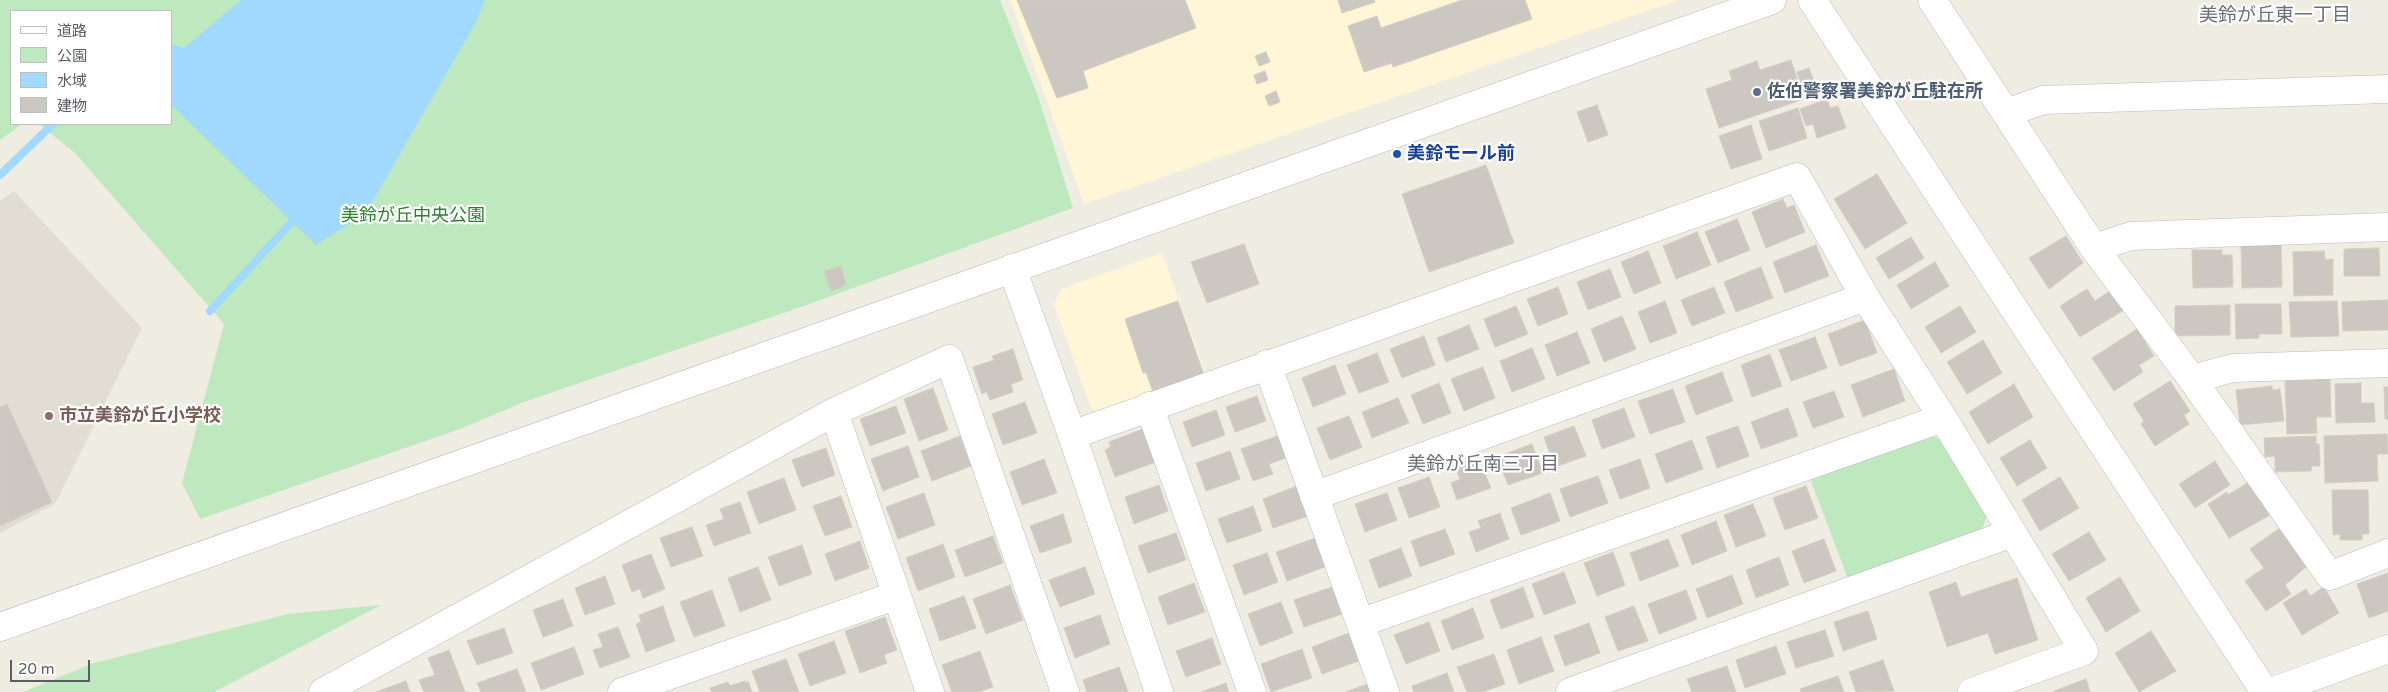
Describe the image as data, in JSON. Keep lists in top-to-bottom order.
{
  "districts": ["美鈴が丘東一丁目", "美鈴が丘南三丁目"],
  "parks": ["美鈴が丘中央公園"],
  "places": ["佐伯警察署美鈴が丘駐在所", "美鈴モール前", "市立美鈴が丘小学校"],
  "legend": [
    "道路",
    "公園",
    "水域",
    "建物"
  ],
  "scale_bar": "20 m"
}
